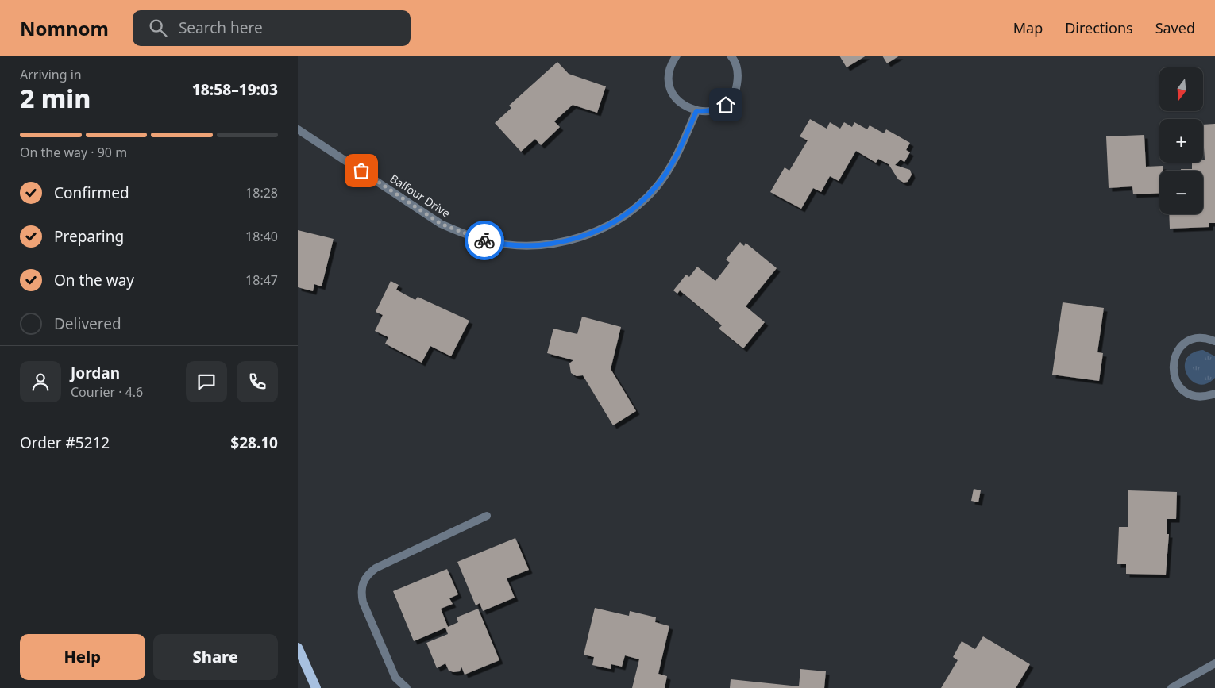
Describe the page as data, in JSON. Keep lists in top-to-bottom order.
{
  "streets": {
    "street": ["Balfour Drive"]
  },
  "north": "bottom",
  "page": {
    "header": "Nomnom",
    "search": "Search here",
    "nav": ["Map", "Directions", "Saved"],
    "heading": ["2 min", "Arriving in", "18:58–19:03"],
    "panel": [
      "Jordan",
      "Courier · 4.6",
      "Order #5212",
      "$28.10"
    ],
    "map_buttons": ["+", "−"],
    "bar": "On the way · 90 m",
    "list": [
      ["Confirmed", "18:28"],
      ["Preparing", "18:40"],
      ["On the way", "18:47"],
      "Delivered"
    ],
    "buttons": ["Help", "Share"]
  }
}
